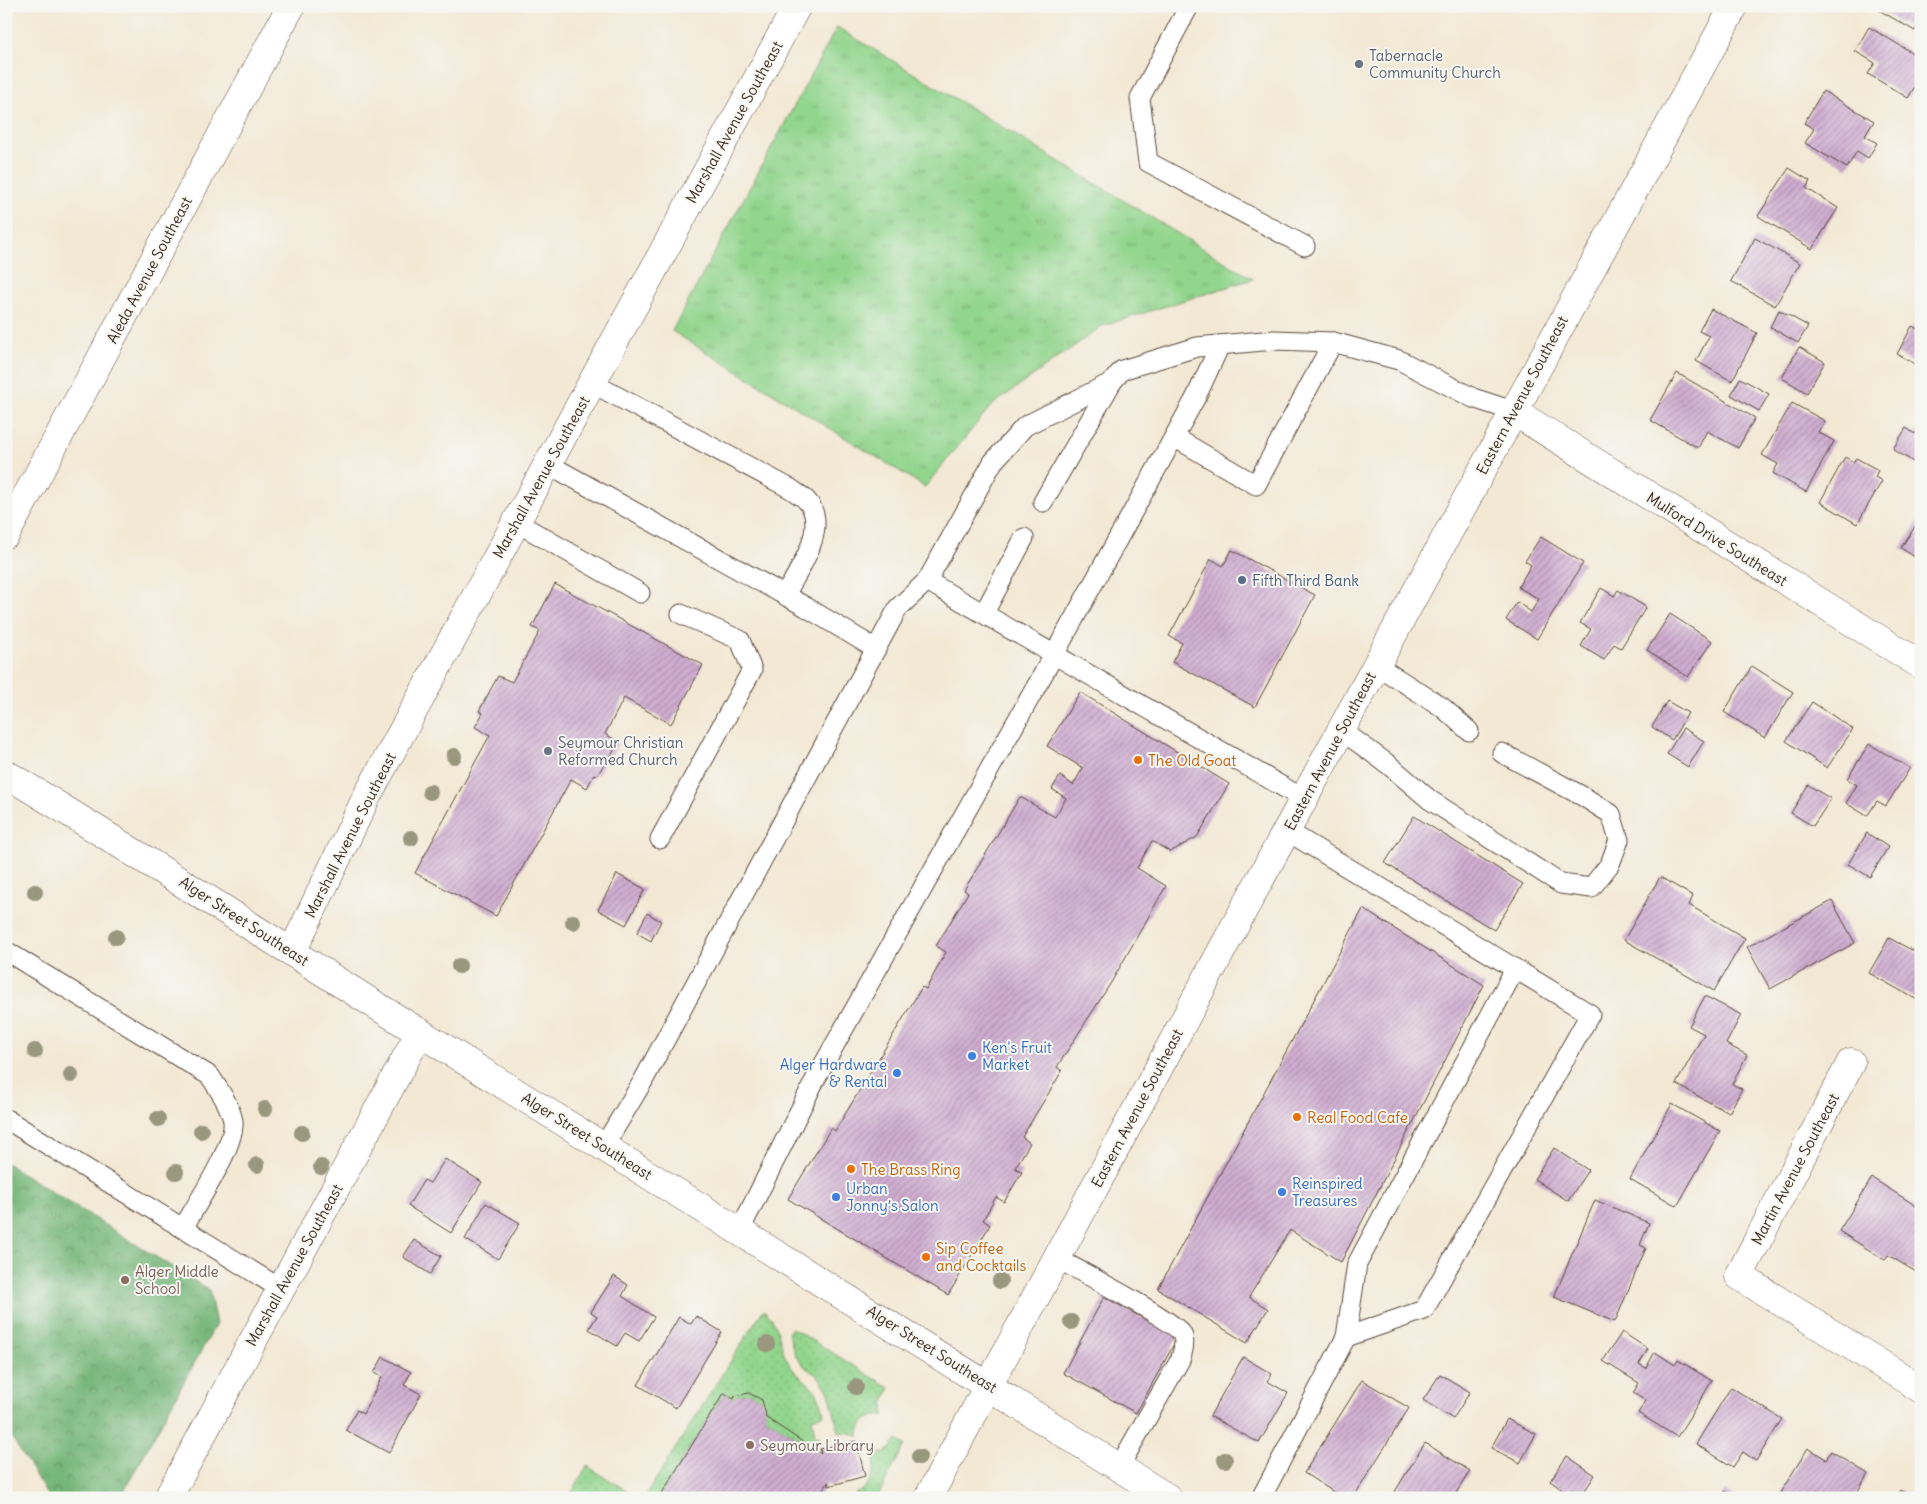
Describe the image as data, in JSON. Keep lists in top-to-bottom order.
{
  "streets": {
    "street": [
      "Marshall Avenue Southeast",
      "Aleda Avenue Southeast",
      "Eastern Avenue Southeast",
      "Mulford Drive Southeast",
      "Alger Street Southeast",
      "Martin Avenue Southeast"
    ]
  },
  "crossings": [
    ["Marshall Avenue Southeast", "Alger Street Southeast"],
    ["Eastern Avenue Southeast", "Mulford Drive Southeast"],
    ["Eastern Avenue Southeast", "Alger Street Southeast"]
  ],
  "places": [
    "Tabernacle Community Church",
    "Fifth Third Bank",
    "Seymour Christian Reformed Church",
    "The Old Goat",
    "Ken's Fruit Market",
    "Alger Hardware & Rental",
    "Real Food Cafe",
    "The Brass Ring",
    "Reinspired Treasures",
    "Urban Jonny’s Salon",
    "Sip Coffee and Cocktails",
    "Alger Middle School",
    "Seymour Library"
  ]
}
